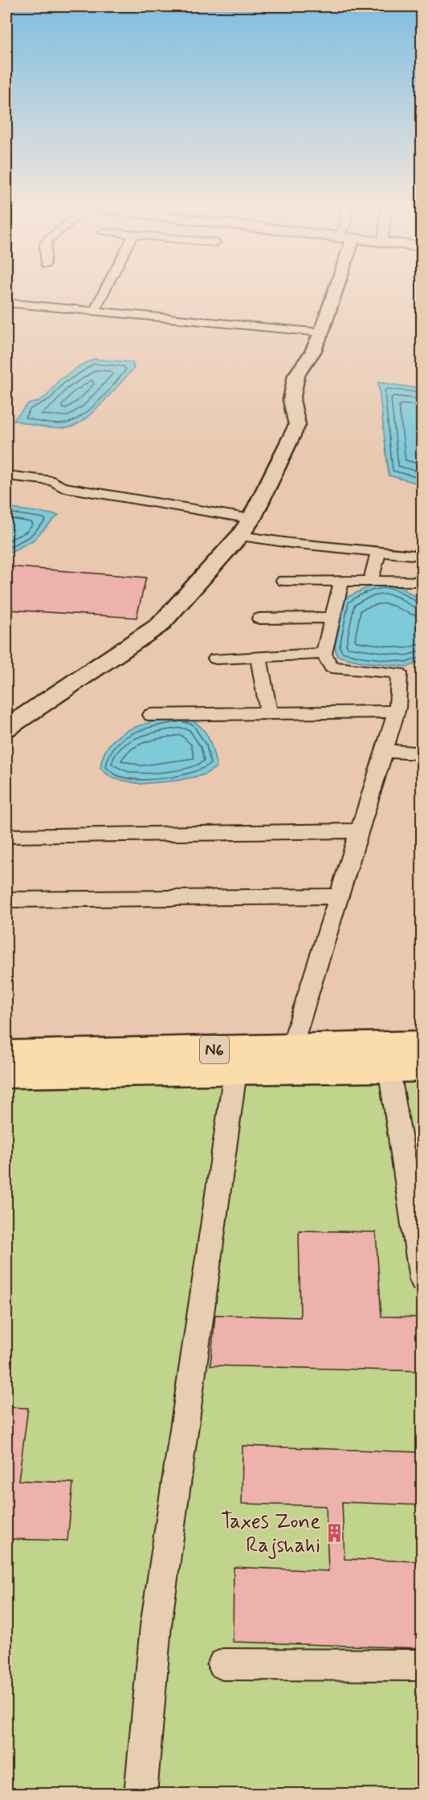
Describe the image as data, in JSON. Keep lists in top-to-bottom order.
{
  "streets": {
    "highway": ["N6"]
  },
  "places": {
    "building": ["Taxes Zone Rajshahi"]
  }
}
